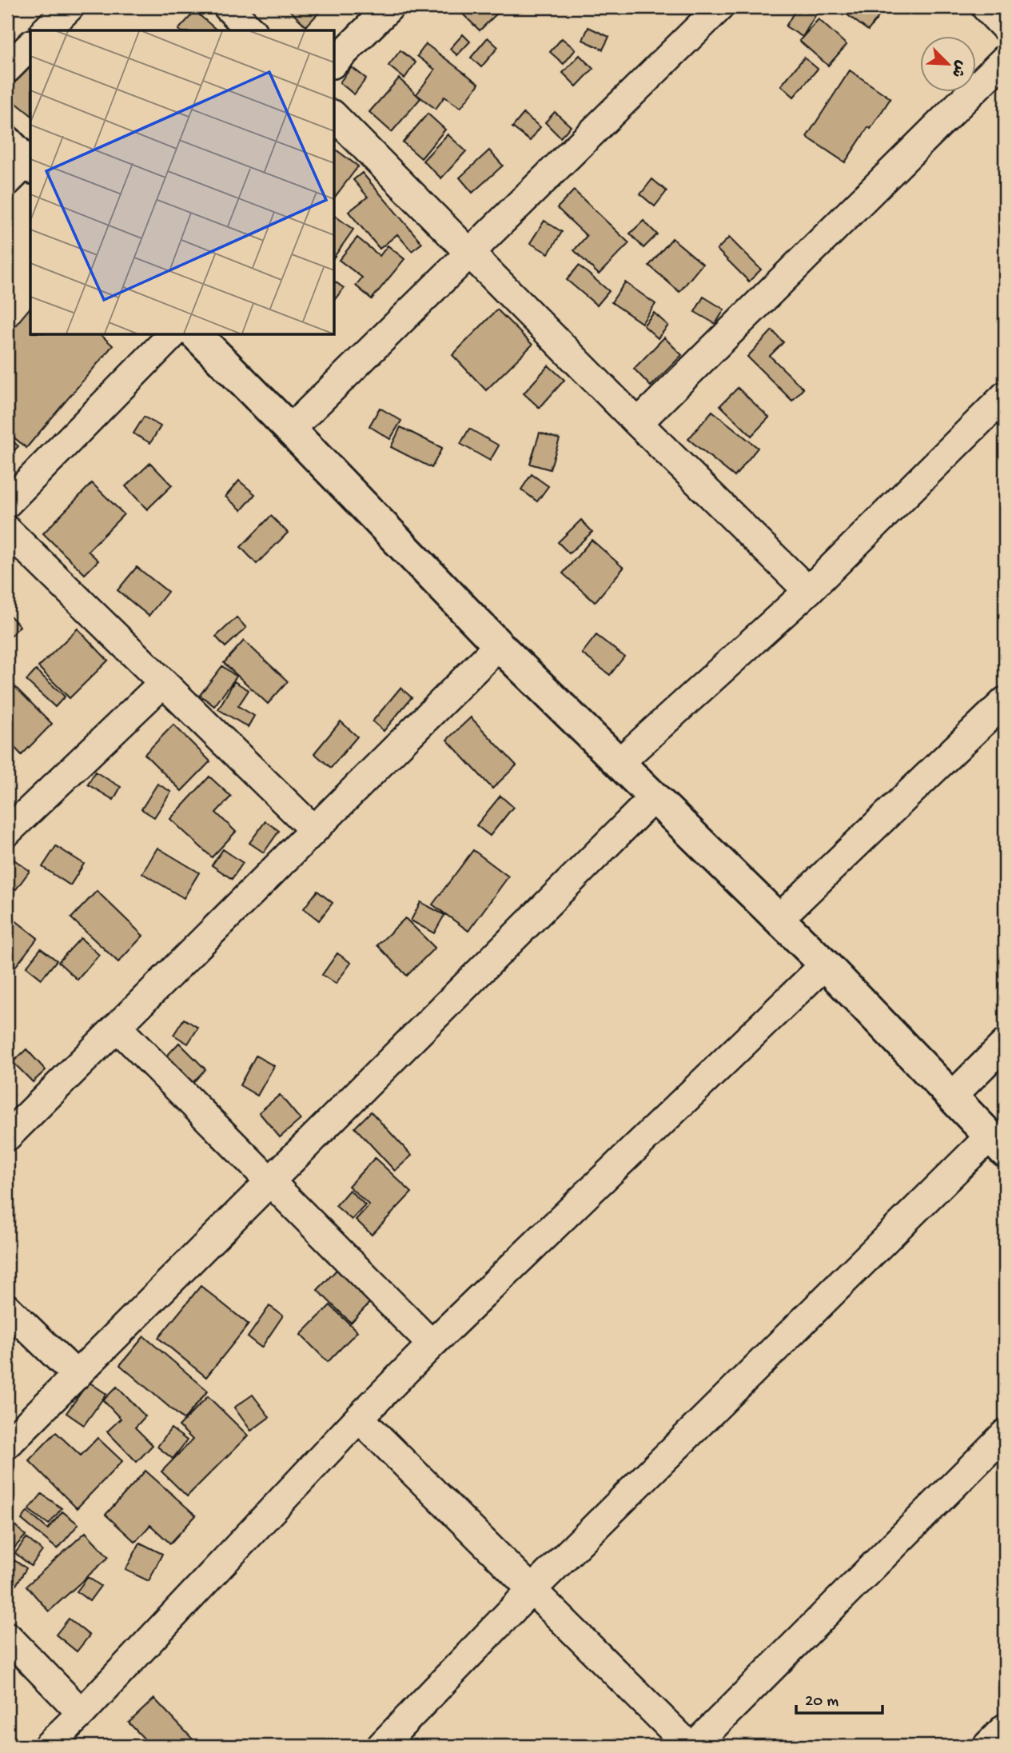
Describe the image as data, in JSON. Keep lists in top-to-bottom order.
{
  "scale_bar": "20 m",
  "north": "bottom right"
}
